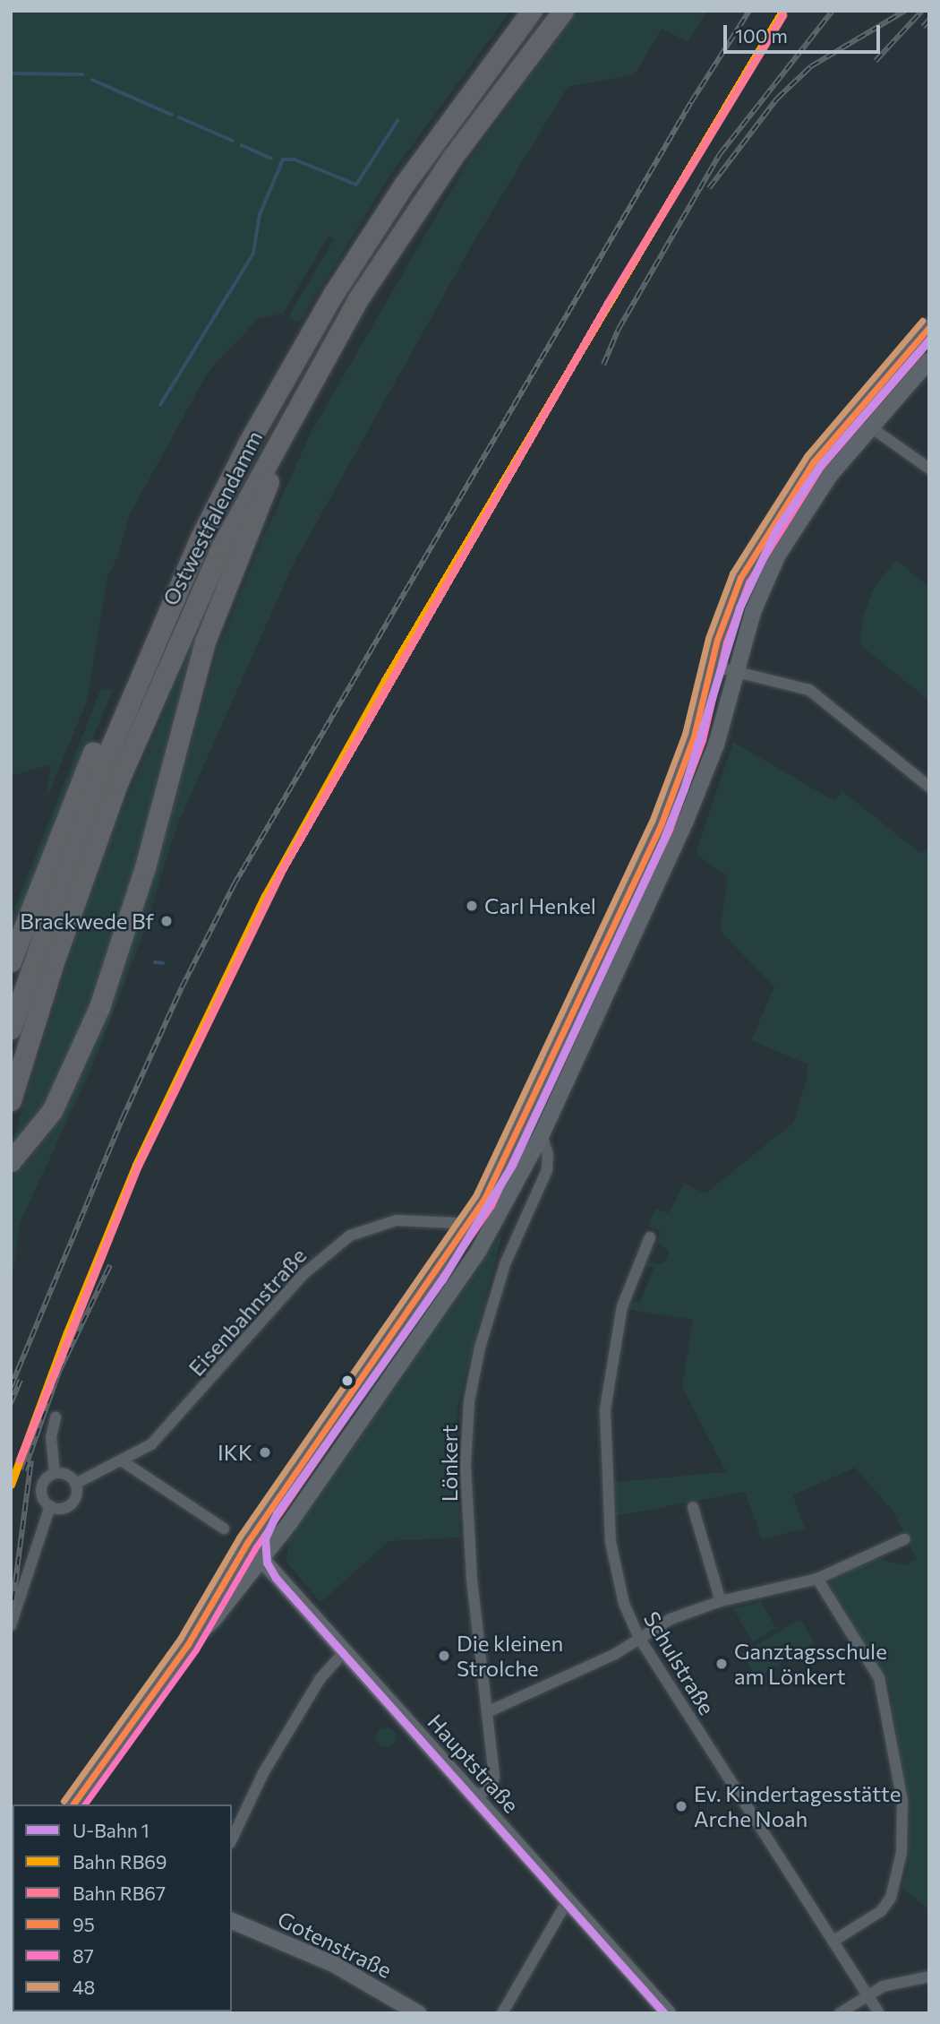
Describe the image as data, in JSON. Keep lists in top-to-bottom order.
{
  "streets": {
    "highway": ["Ostwestfalendamm"],
    "street": [
      "Eisenbahnstraße",
      "Lönkert",
      "Schulstraße",
      "Hauptstraße",
      "Gotenstraße"
    ]
  },
  "crossings": [
    ["Lönkert", "Hauptstraße"]
  ],
  "places": [
    "Carl Henkel",
    "Brackwede Bf",
    "IKK",
    "Die kleinen Strolche",
    "Ganztagsschule am Lönkert",
    "Ev. Kindertagesstätte Arche Noah"
  ],
  "lines": [
    "rail line RB69",
    "rail line RB67",
    "transit line 48",
    "transit line 95",
    "metro line 1",
    "transit line 87"
  ],
  "legend": [
    "U-Bahn 1",
    "Bahn RB69",
    "Bahn RB67",
    "95",
    "87",
    "48"
  ],
  "scale_bar": "100 m"
}
